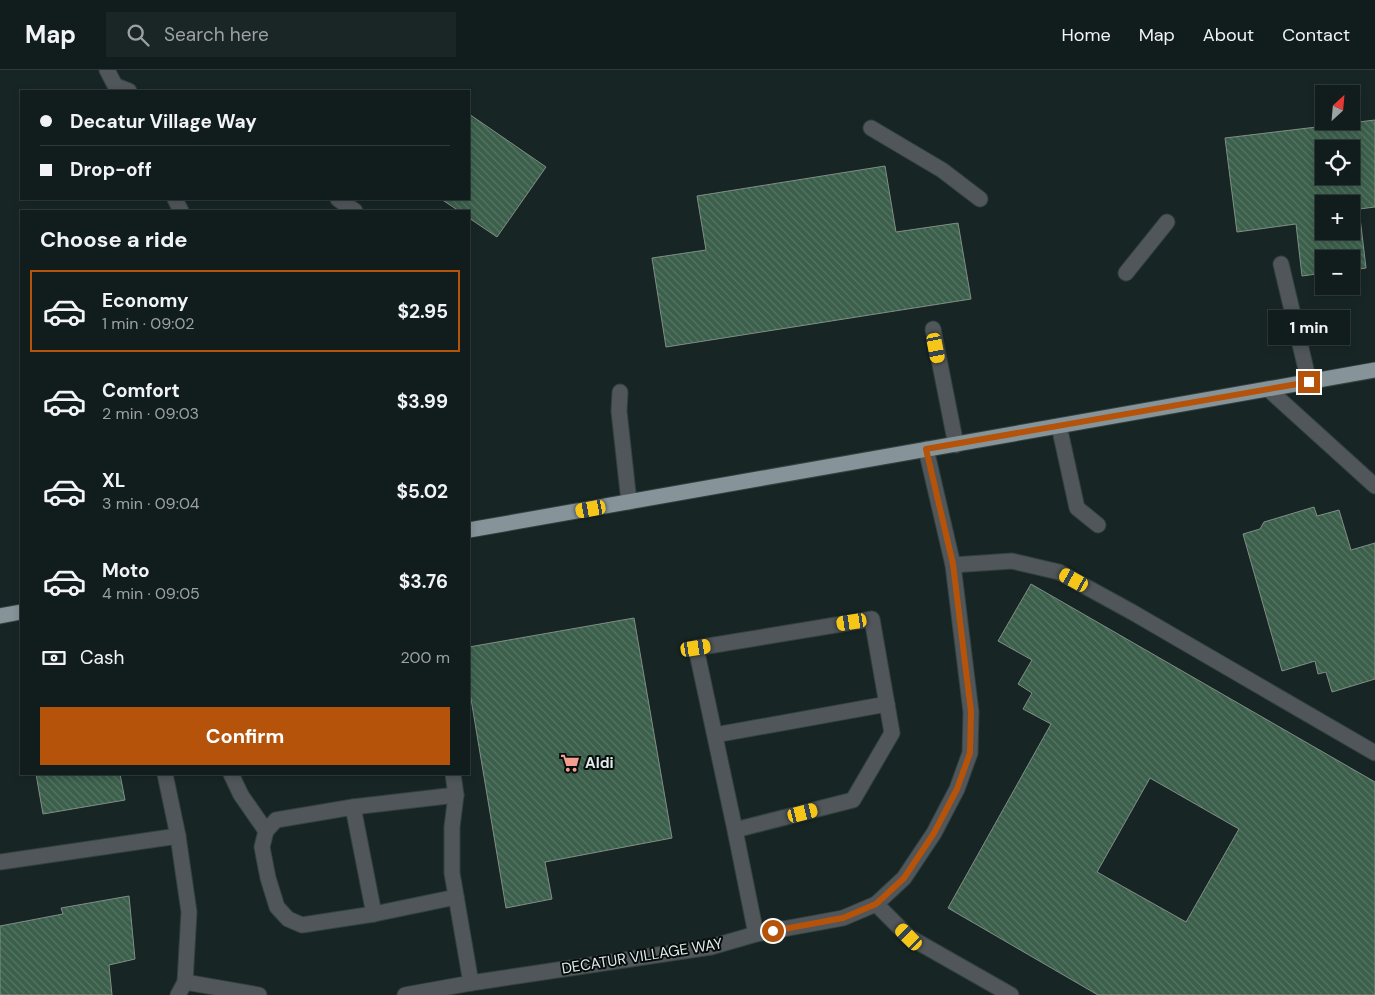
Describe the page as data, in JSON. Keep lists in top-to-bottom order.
{
  "streets": {
    "street": ["DECATUR VILLAGE WAY"]
  },
  "places": {
    "supermarket": ["Aldi"]
  },
  "north": "top right",
  "page": {
    "header": "Map",
    "search": "Search here",
    "nav": [
      "Home",
      "Map",
      "About",
      "Contact"
    ],
    "map_buttons": ["+", "−"],
    "banner": ["Decatur Village Way", "Drop-off"],
    "heading": "Choose a ride",
    "list": [
      {
        "name": "Economy",
        "note": "1 min · 09:02",
        "value": "$2.95"
      },
      {
        "name": "Comfort",
        "note": "2 min · 09:03",
        "value": "$3.99"
      },
      {
        "name": "XL",
        "note": "3 min · 09:04",
        "value": "$5.02"
      },
      {
        "name": "Moto",
        "note": "4 min · 09:05",
        "value": "$3.76"
      }
    ],
    "bubble": "1 min",
    "pay": ["Cash", "200 m"],
    "buttons": "Confirm"
  }
}
